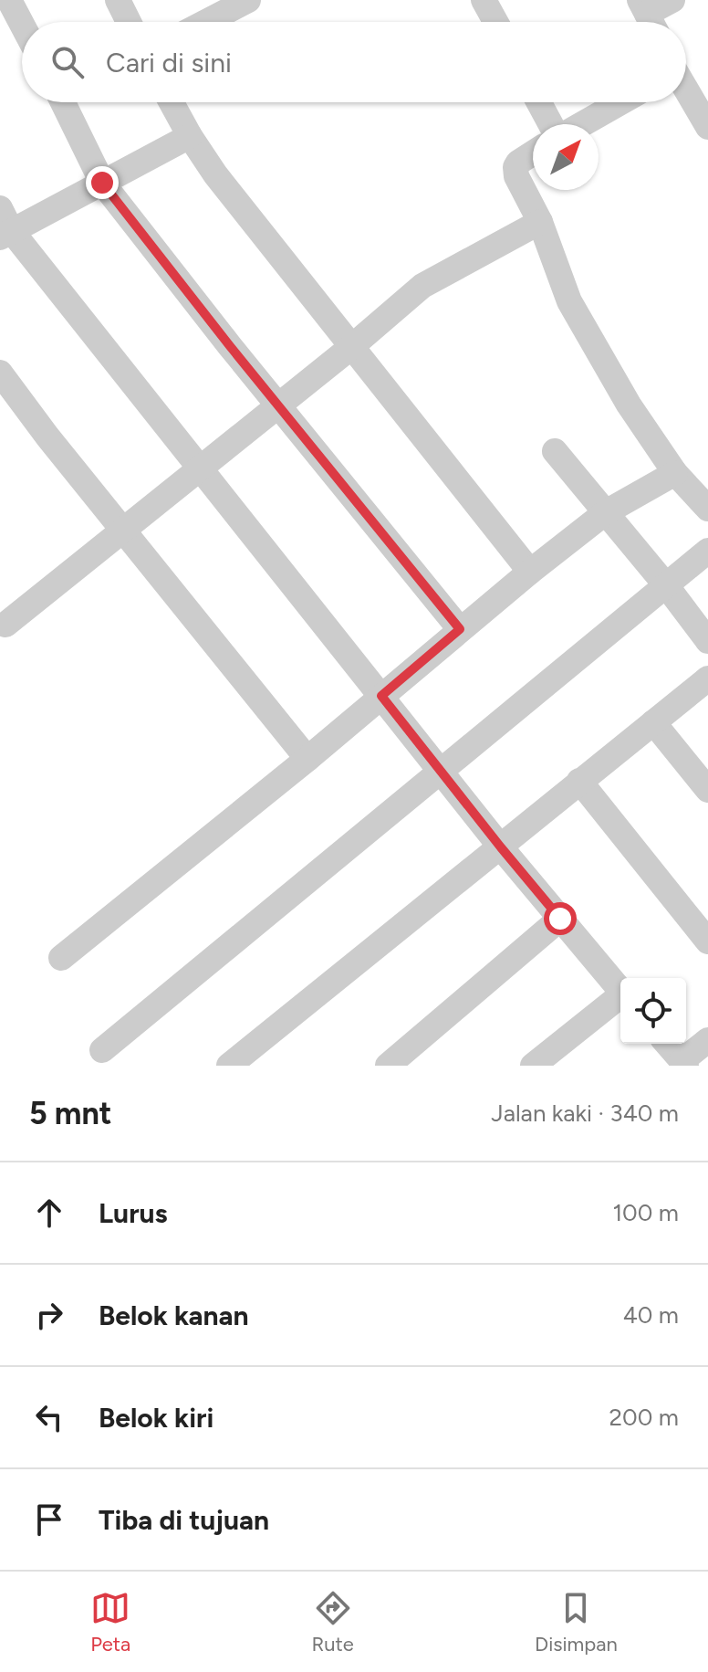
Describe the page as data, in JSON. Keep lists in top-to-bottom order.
{
  "north": "top right",
  "page": {
    "search": "Cari di sini",
    "heading": ["5 mnt", "Jalan kaki · 340 m"],
    "list": [
      ["Lurus", "100 m"],
      ["Belok kanan", "40 m"],
      ["Belok kiri", "200 m"],
      "Tiba di tujuan"
    ],
    "nav": ["Peta", "Rute", "Disimpan"]
  }
}
